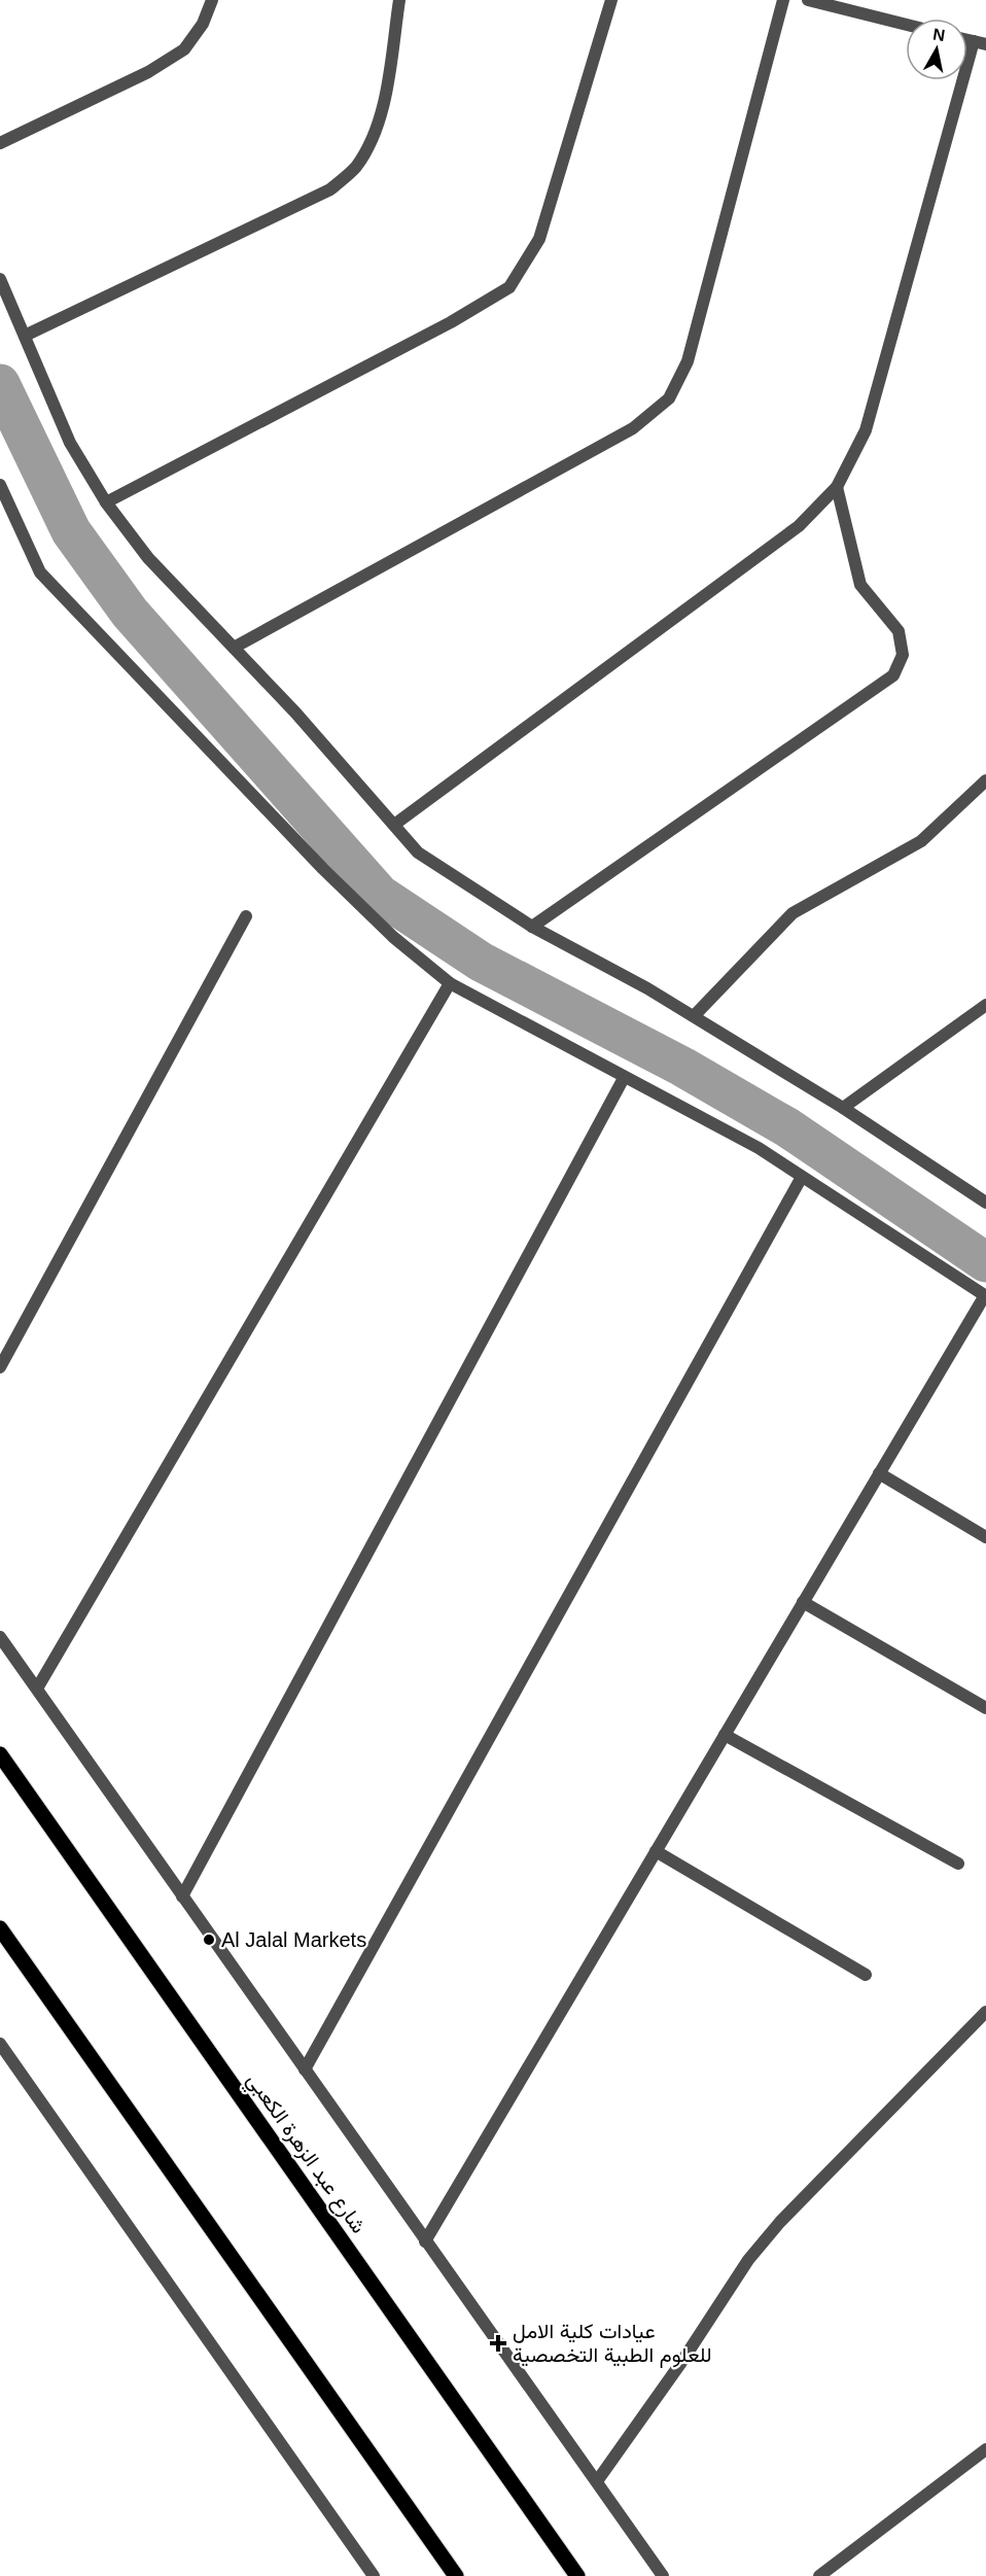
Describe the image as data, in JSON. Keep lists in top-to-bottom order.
{
  "streets": {
    "main road": ["شارع عبد الزهرة الكعبي"]
  },
  "places": {
    "other": ["Al Jalal Markets"],
    "health": ["عيادات كلية الامل للعلوم الطبية التخصصية"]
  },
  "north": "top"
}
